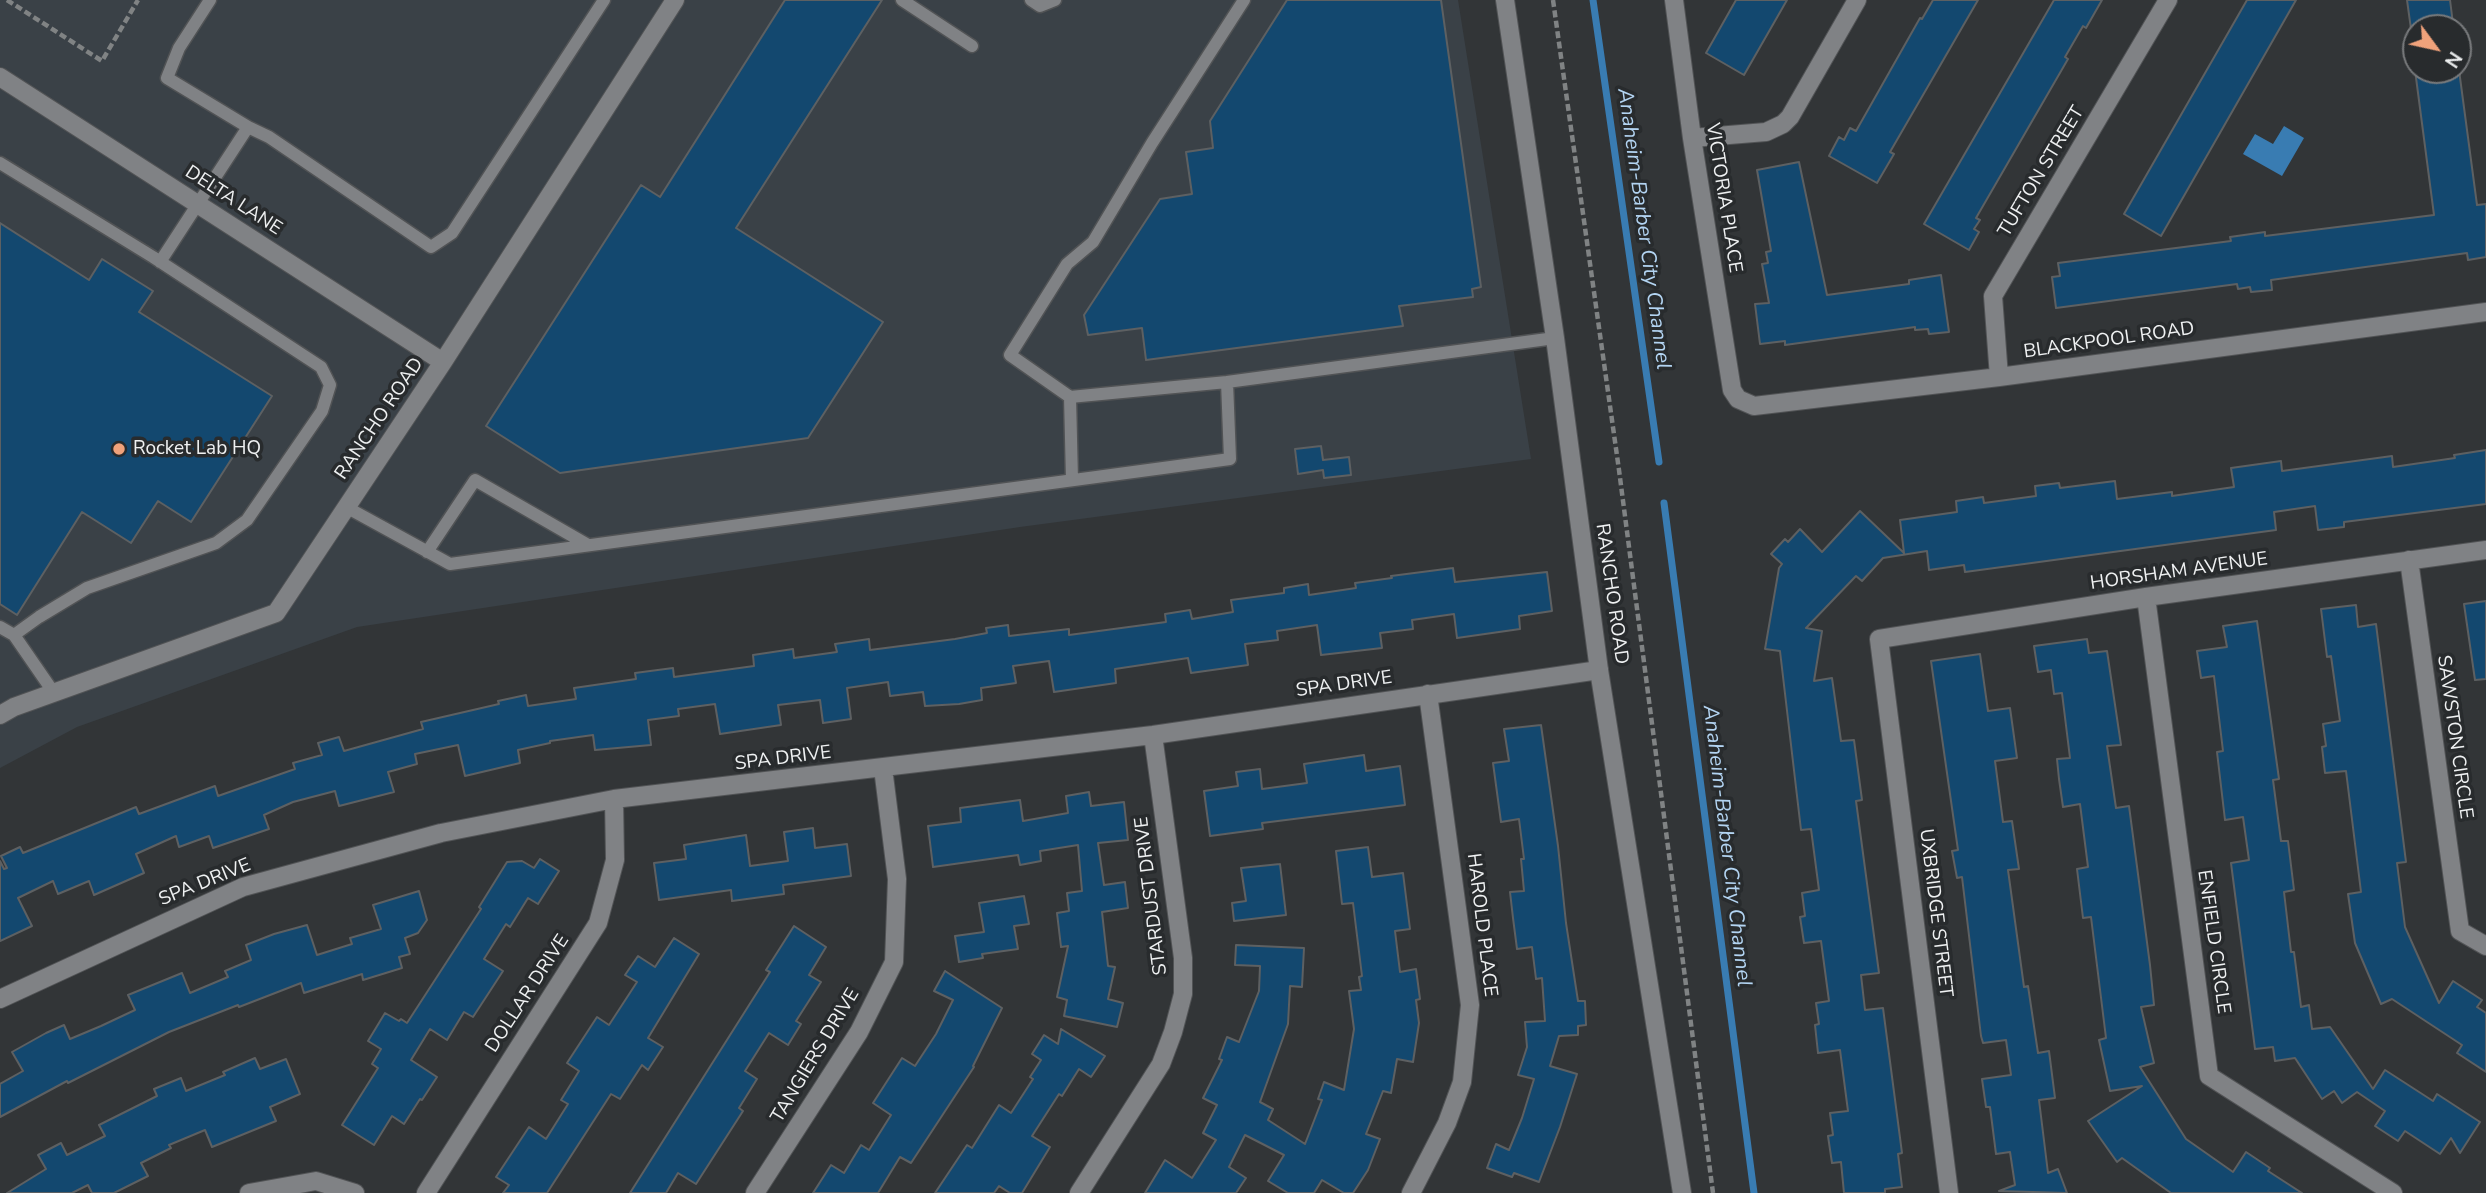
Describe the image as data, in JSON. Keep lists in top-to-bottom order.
{
  "streets": {
    "street": [
      "TUFTON STREET",
      "VICTORIA PLACE",
      "DELTA LANE",
      "BLACKPOOL ROAD",
      "RANCHO ROAD",
      "HORSHAM AVENUE",
      "SPA DRIVE",
      "SAWSTON CIRCLE",
      "STARDUST DRIVE",
      "UXBRIDGE STREET",
      "HAROLD PLACE",
      "ENFIELD CIRCLE",
      "DOLLAR DRIVE",
      "TANGIERS DRIVE"
    ]
  },
  "crossings": [
    ["TUFTON STREET", "BLACKPOOL ROAD"],
    ["VICTORIA PLACE", "BLACKPOOL ROAD"],
    ["DELTA LANE", "RANCHO ROAD"],
    ["RANCHO ROAD", "SPA DRIVE"],
    ["HORSHAM AVENUE", "SAWSTON CIRCLE"],
    ["HORSHAM AVENUE", "UXBRIDGE STREET"],
    ["HORSHAM AVENUE", "ENFIELD CIRCLE"],
    ["SPA DRIVE", "STARDUST DRIVE"],
    ["SPA DRIVE", "HAROLD PLACE"],
    ["SPA DRIVE", "DOLLAR DRIVE"],
    ["SPA DRIVE", "TANGIERS DRIVE"]
  ],
  "water": ["Anaheim-Barber City Channel"],
  "places": ["Rocket Lab HQ"],
  "north": "bottom right"
}
